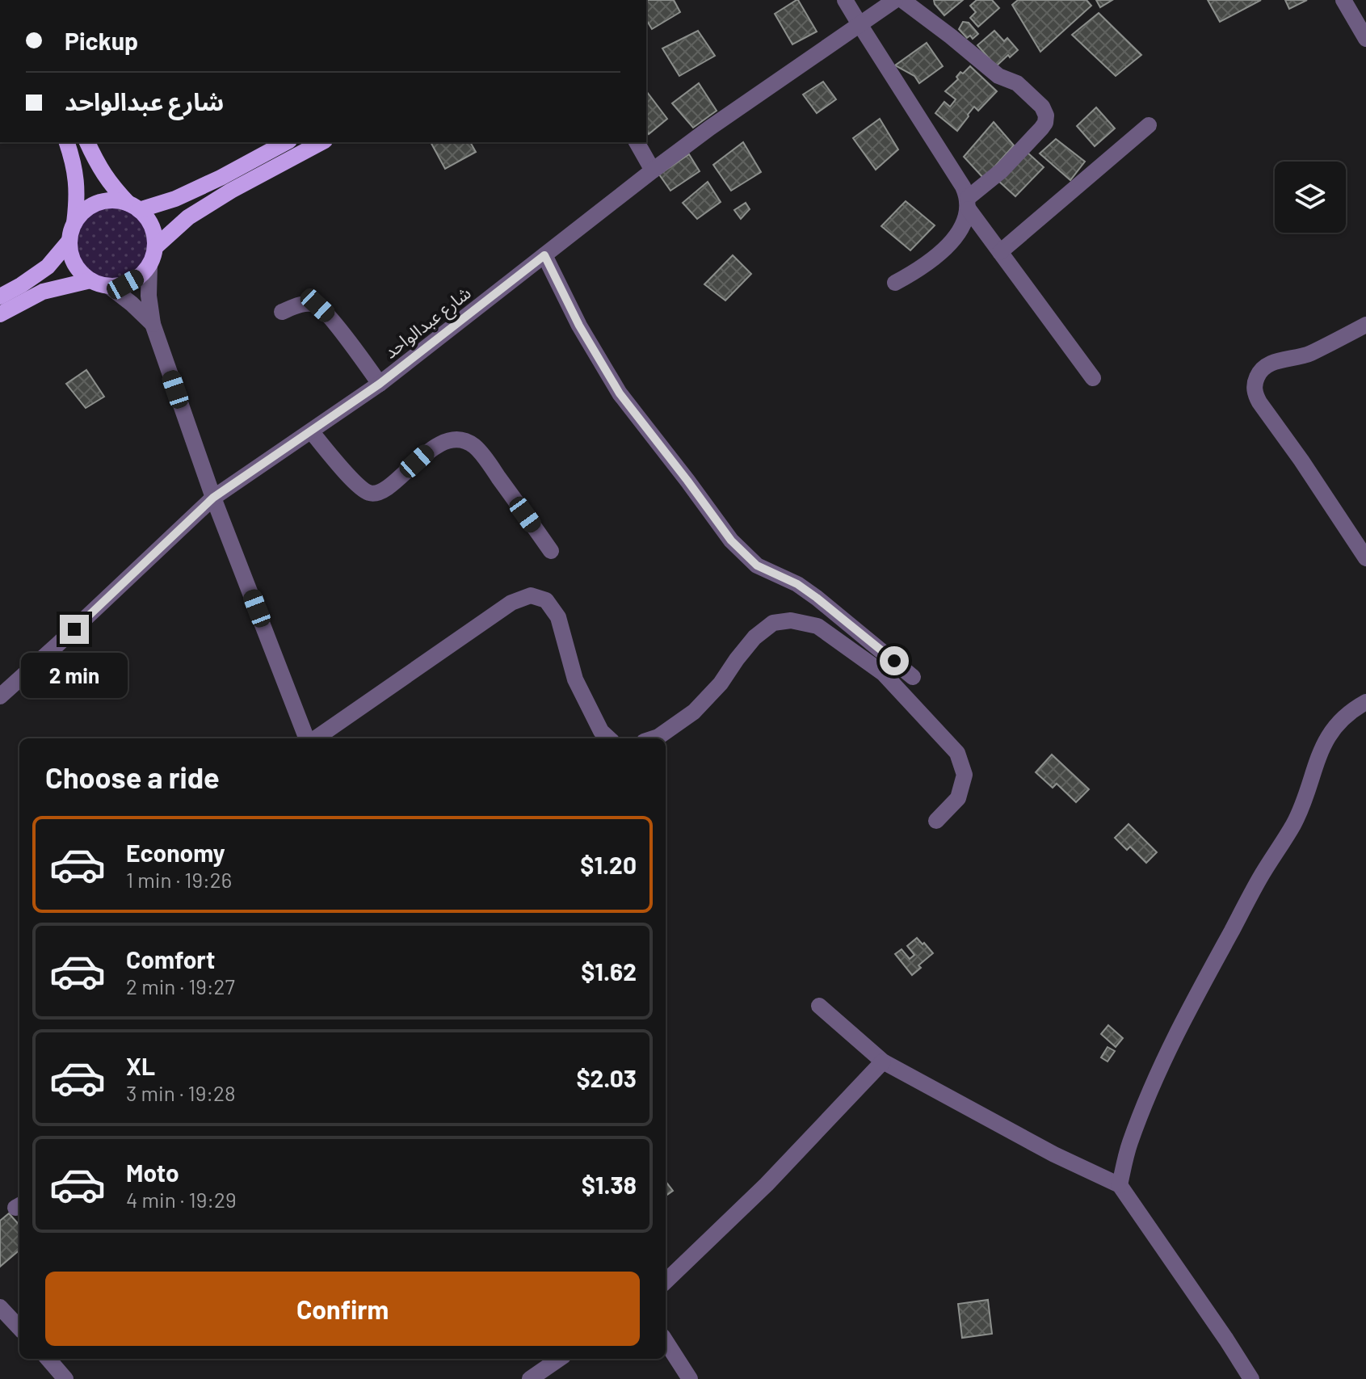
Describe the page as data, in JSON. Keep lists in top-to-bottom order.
{
  "streets": {
    "street": ["شارع عبدالواحد"]
  },
  "page": {
    "banner": ["Pickup", "شارع عبدالواحد"],
    "bubble": "2 min",
    "heading": "Choose a ride",
    "list": [
      {
        "name": "Economy",
        "note": "1 min · 19:26",
        "value": "$1.20"
      },
      {
        "name": "Comfort",
        "note": "2 min · 19:27",
        "value": "$1.62"
      },
      {
        "name": "XL",
        "note": "3 min · 19:28",
        "value": "$2.03"
      },
      {
        "name": "Moto",
        "note": "4 min · 19:29",
        "value": "$1.38"
      }
    ],
    "buttons": "Confirm"
  }
}
